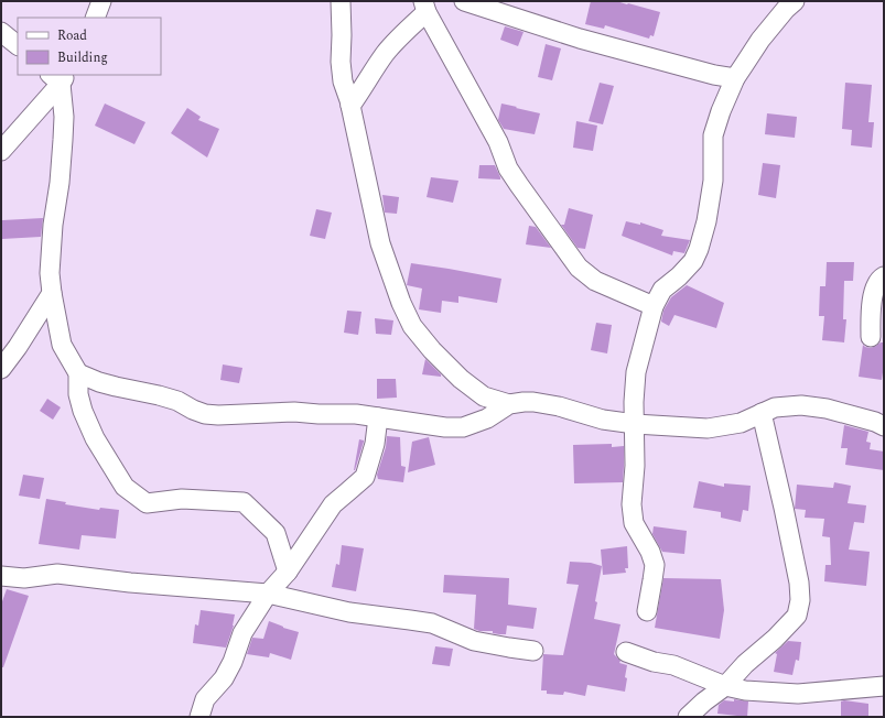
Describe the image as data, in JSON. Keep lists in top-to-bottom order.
{
  "legend": ["Road", "Building"]
}
